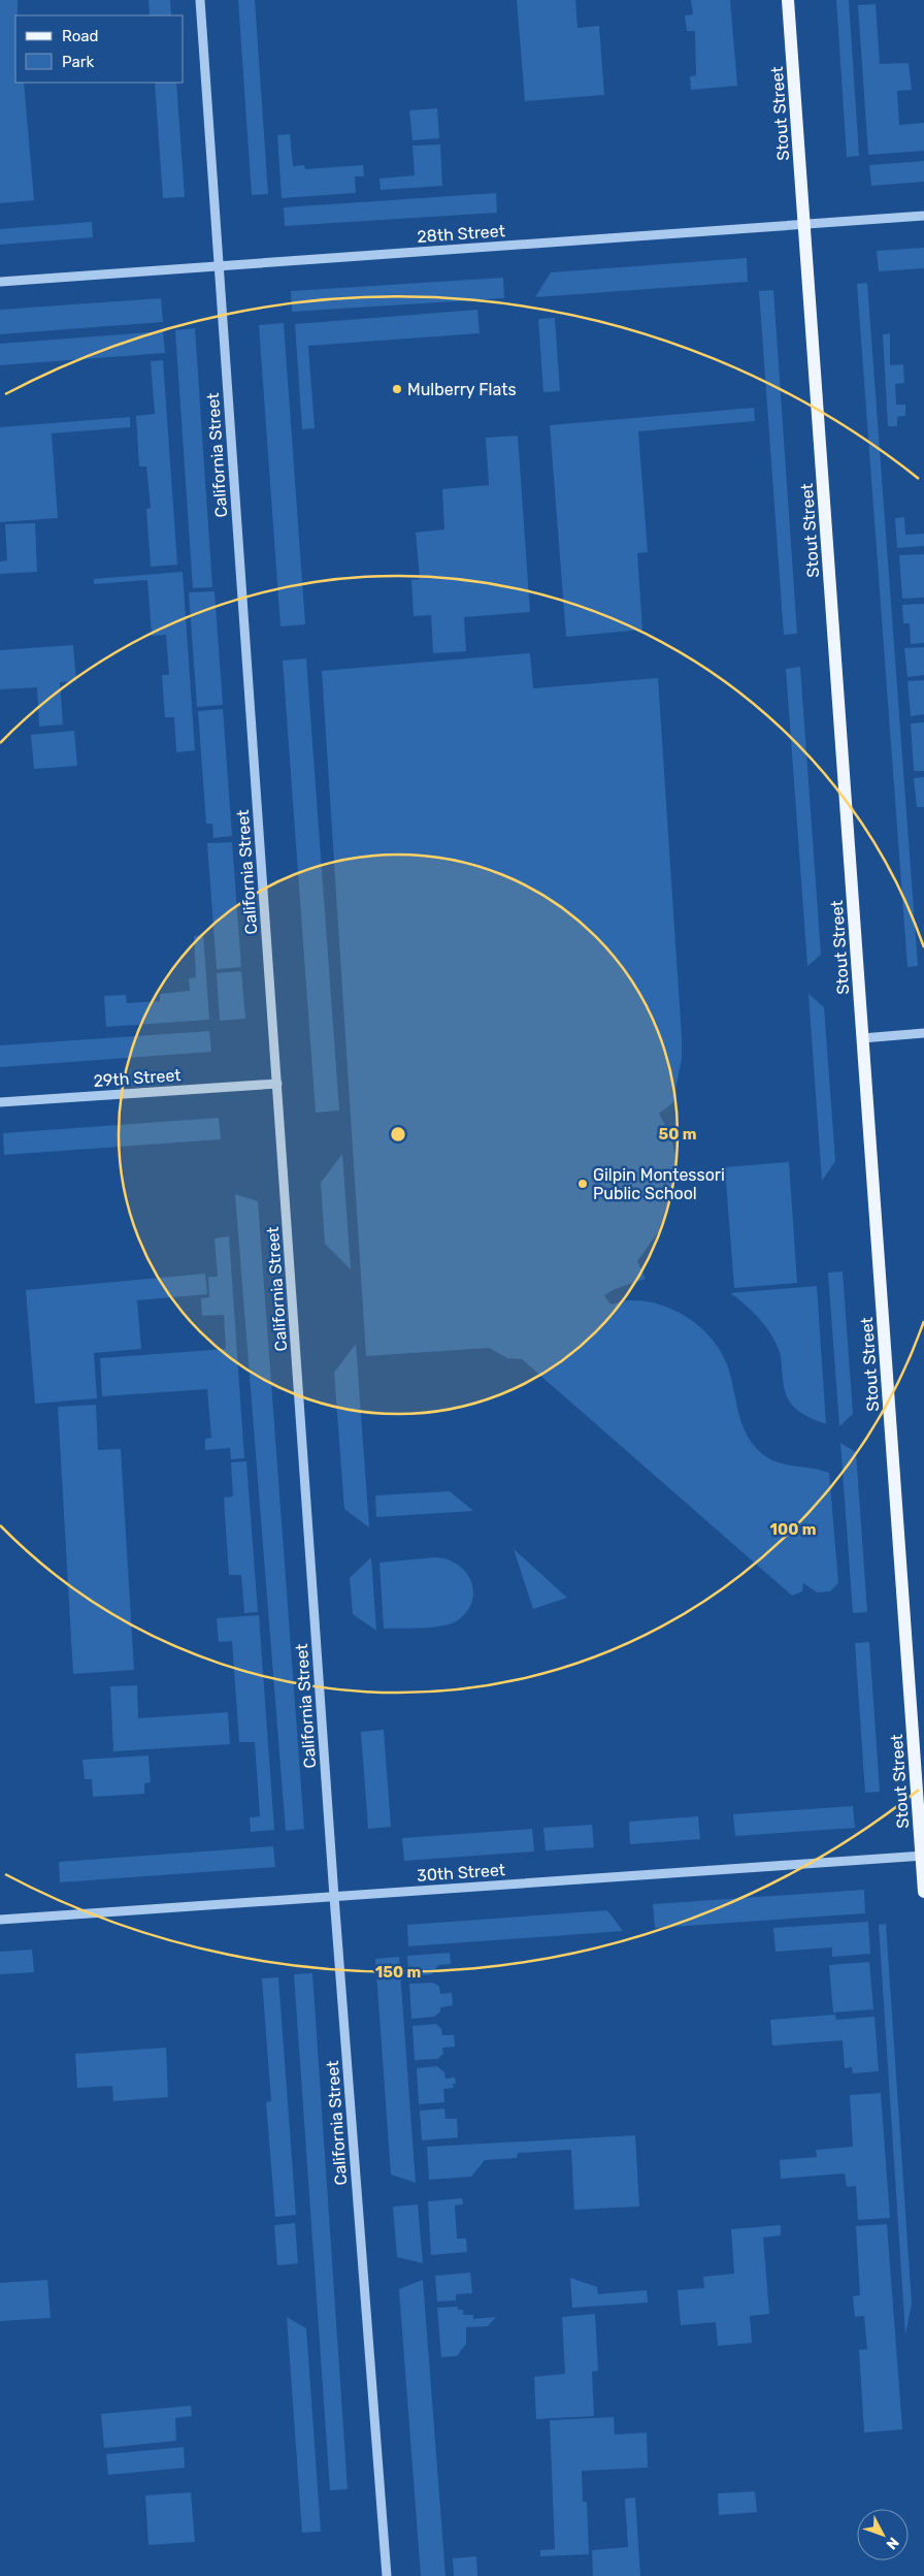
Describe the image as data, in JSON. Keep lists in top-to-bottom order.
{
  "streets": {
    "main road": ["Stout Street"],
    "street": [
      "28th Street",
      "California Street",
      "29th Street",
      "30th Street"
    ]
  },
  "crossings": [
    ["Stout Street", "28th Street"],
    ["Stout Street", "30th Street"],
    ["28th Street", "California Street"],
    ["California Street", "29th Street"],
    ["California Street", "30th Street"]
  ],
  "places": ["Mulberry Flats", "Gilpin Montessori Public School"],
  "legend": ["Road", "Park"],
  "north": "bottom right",
  "rings": ["50 m", "100 m", "150 m"]
}
